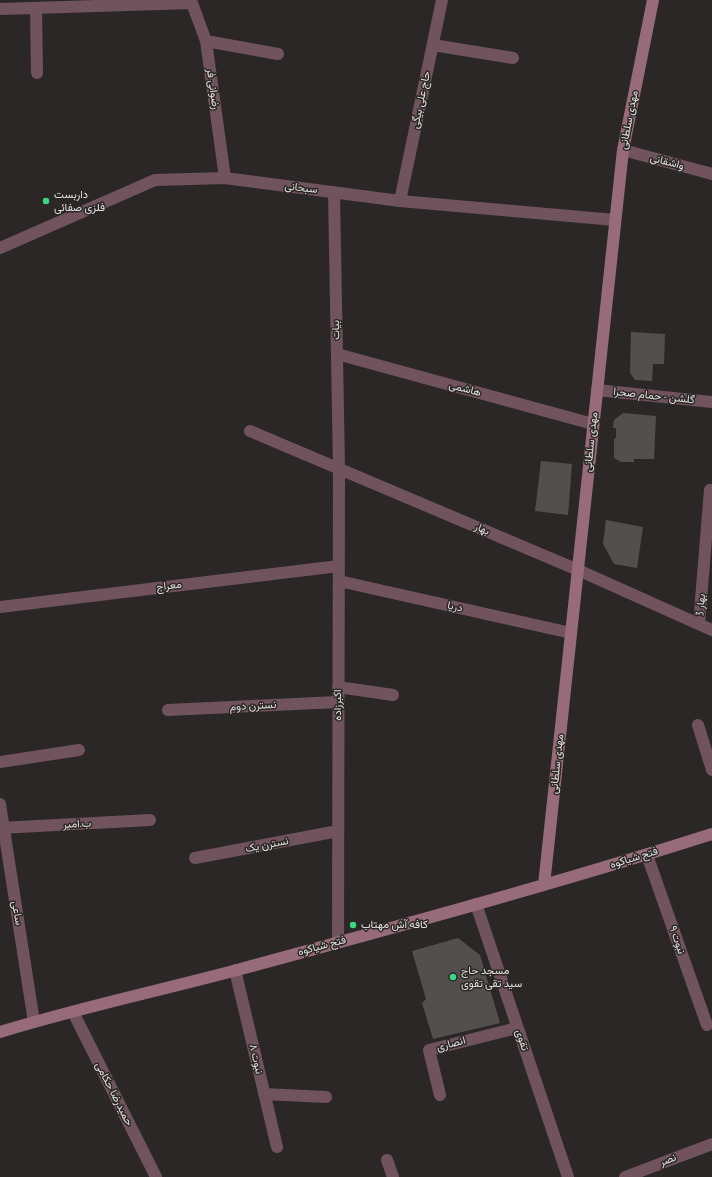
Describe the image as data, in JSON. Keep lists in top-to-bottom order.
{
  "streets": {
    "street": [
      "رضوانی فر",
      "حاج علی بیگی",
      "مهدی سلطانی",
      "واشقانی",
      "سبحانی",
      "بیات",
      "هاشمی",
      "گلشن - حمام صحرا",
      "بهار",
      "معراج",
      "بهار 3",
      "دریا",
      "اکبرزاده",
      "نسترن دوم",
      "ب.امیر",
      "نسترن یک",
      "فتح شیاکوه",
      "ساعی",
      "نبوت ۹",
      "تقوی",
      "انصاری",
      "نبوت ۸",
      "حمیدرضا حکامی",
      "نصر"
    ]
  },
  "crossings": [
    ["رضوانی فر", "سبحانی"],
    ["حاج علی بیگی", "سبحانی"],
    ["مهدی سلطانی", "واشقانی"],
    ["مهدی سلطانی", "سبحانی"],
    ["مهدی سلطانی", "هاشمی"],
    ["مهدی سلطانی", "گلشن - حمام صحرا"],
    ["مهدی سلطانی", "بهار"],
    ["مهدی سلطانی", "دریا"],
    ["مهدی سلطانی", "فتح شیاکوه"],
    ["سبحانی", "بیات"],
    ["بیات", "هاشمی"],
    ["بیات", "بهار"],
    ["بیات", "اکبرزاده"],
    ["بهار", "بهار 3"],
    ["بهار", "اکبرزاده"],
    ["معراج", "اکبرزاده"],
    ["دریا", "اکبرزاده"],
    ["اکبرزاده", "نسترن دوم"],
    ["اکبرزاده", "نسترن یک"],
    ["اکبرزاده", "فتح شیاکوه"],
    ["ب.امیر", "ساعی"],
    ["فتح شیاکوه", "ساعی"],
    ["فتح شیاکوه", "نبوت ۹"],
    ["فتح شیاکوه", "تقوی"],
    ["فتح شیاکوه", "نبوت ۸"],
    ["فتح شیاکوه", "حمیدرضا حکامی"],
    ["تقوی", "انصاری"]
  ],
  "places": ["داربست فلزی صفائی", "کافه آش مهتاب", "مسجد حاج سید تقی تقوی"]
}
